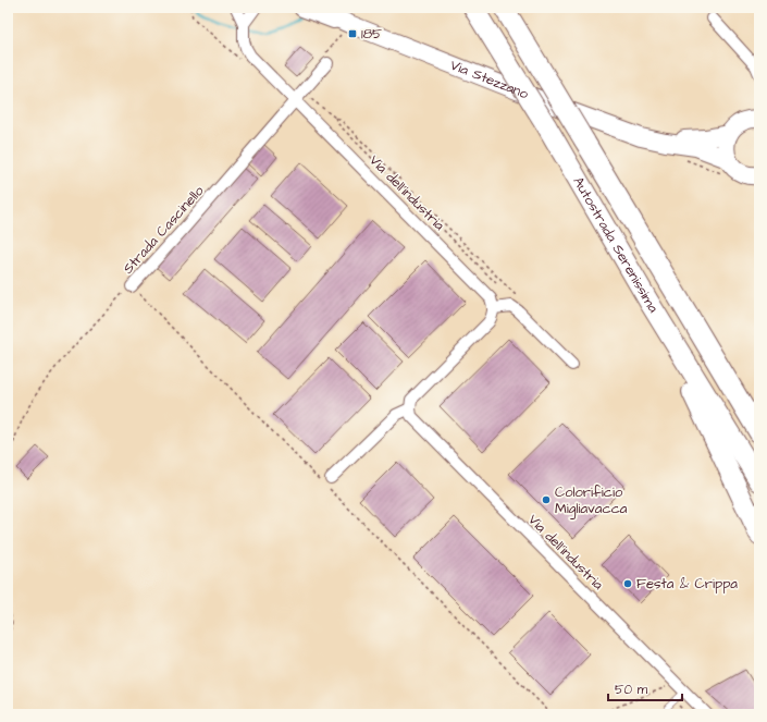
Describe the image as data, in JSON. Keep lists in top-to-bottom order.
{
  "streets": {
    "highway": ["Autostrada Serenissima"],
    "main road": ["Via Stezzano"],
    "street": ["Via dell'industria", "Strada Cascinello"]
  },
  "crossings": [
    ["Via dell'industria", "Strada Cascinello"]
  ],
  "places": {
    "transit": ["185"],
    "other": ["Colorificio Migliavacca", "Festa & Crippa"]
  },
  "scale_bar": "50 m"
}
